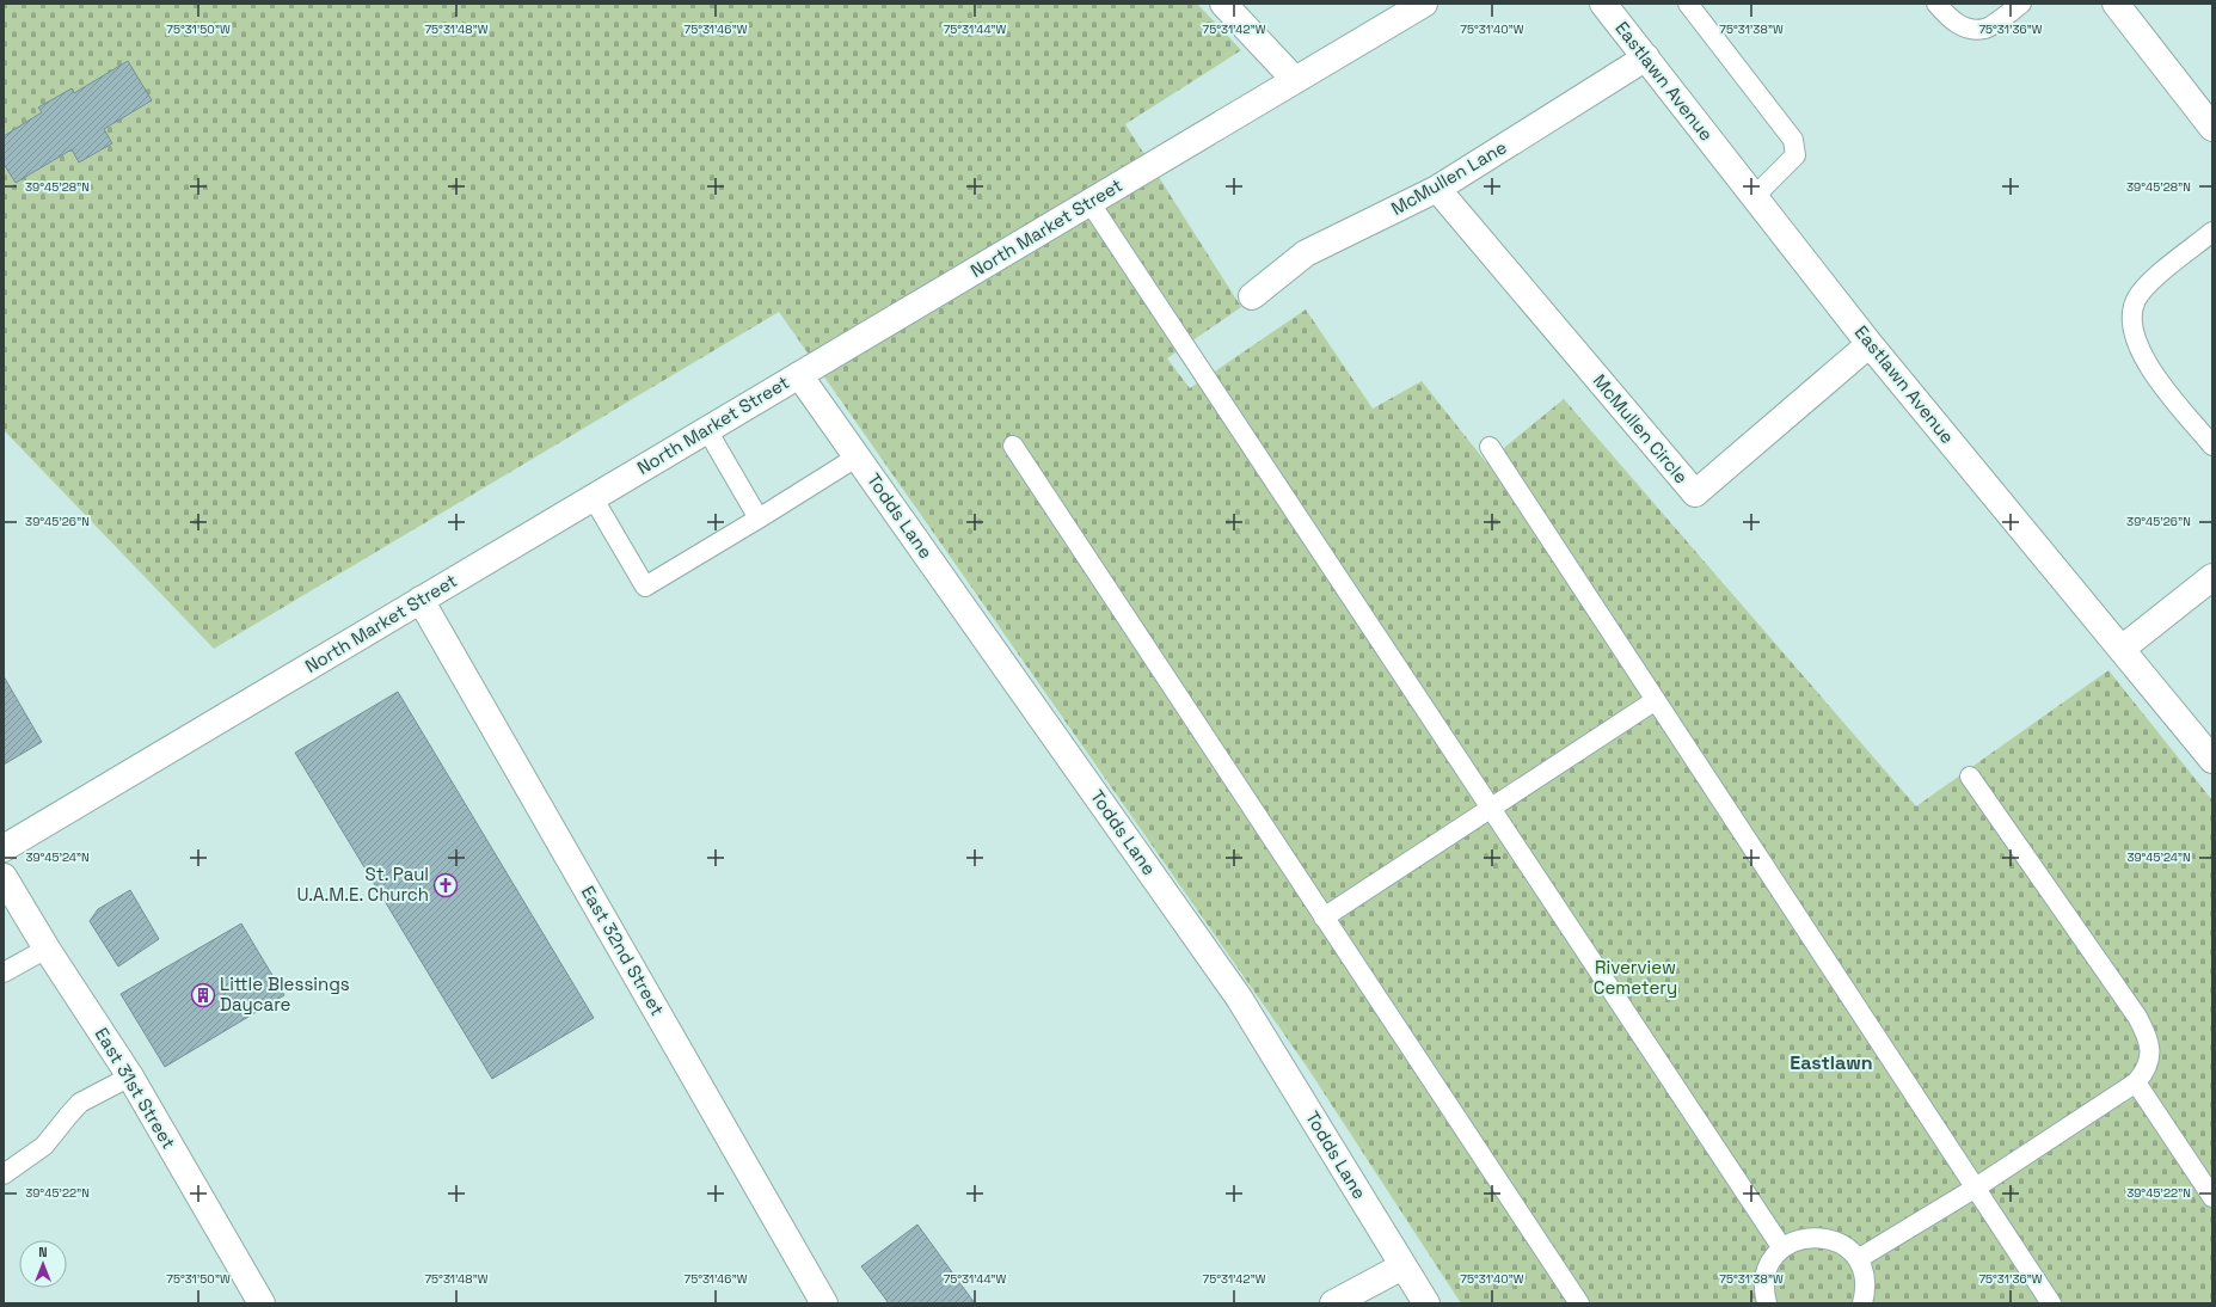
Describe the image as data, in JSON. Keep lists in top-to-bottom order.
{
  "streets": {
    "street": [
      "Eastlawn Avenue",
      "McMullen Lane",
      "North Market Street",
      "McMullen Circle",
      "Todds Lane",
      "East 32nd Street",
      "East 31st Street"
    ]
  },
  "crossings": [
    ["Eastlawn Avenue", "McMullen Lane"],
    ["Eastlawn Avenue", "McMullen Circle"],
    ["McMullen Lane", "McMullen Circle"],
    ["North Market Street", "Todds Lane"],
    ["North Market Street", "East 32nd Street"]
  ],
  "districts": ["Eastlawn"],
  "parks": ["Riverview Cemetery"],
  "places": {
    "church": ["St. Paul U.A.M.E. Church"],
    "building": ["Little Blessings Daycare"]
  },
  "north": "top",
  "coordinates": [
    "75°31'50\"W",
    "75°31'48\"W",
    "75°31'46\"W",
    "75°31'44\"W",
    "75°31'42\"W",
    "75°31'40\"W",
    "75°31'38\"W",
    "75°31'36\"W",
    "39°45'28\"N",
    "39°45'26\"N",
    "39°45'24\"N",
    "39°45'22\"N"
  ]
}
